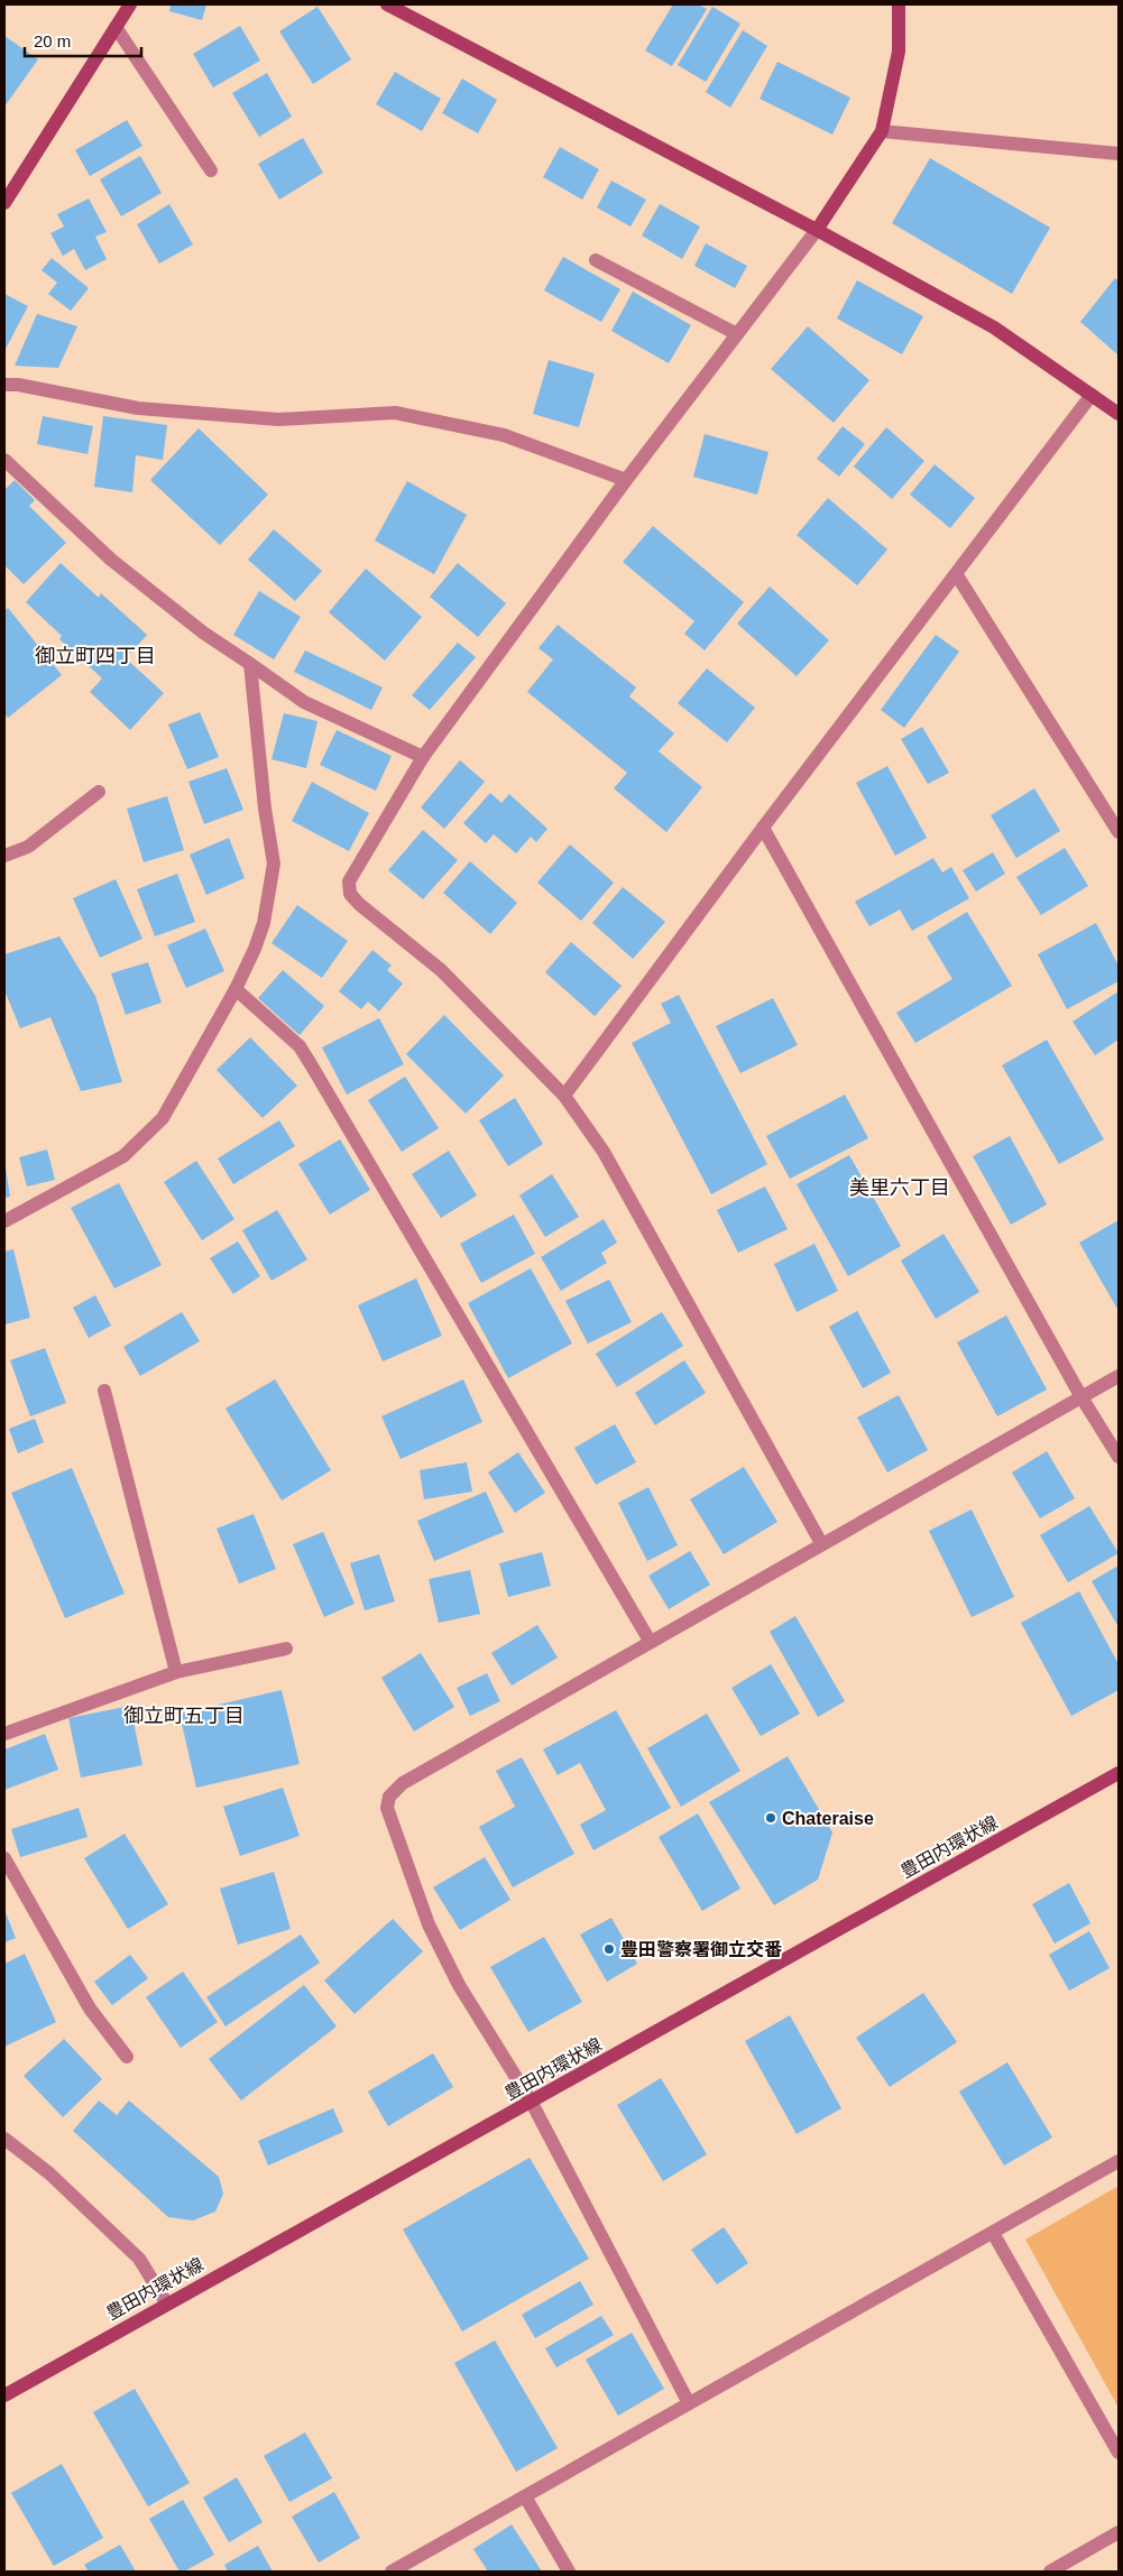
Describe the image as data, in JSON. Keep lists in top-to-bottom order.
{
  "streets": {
    "street": ["豊田内環状線"]
  },
  "districts": ["御立町四丁目", "美里六丁目", "御立町五丁目"],
  "places": ["Chateraise", "豊田警察署御立交番"],
  "scale_bar": "20 m"
}
